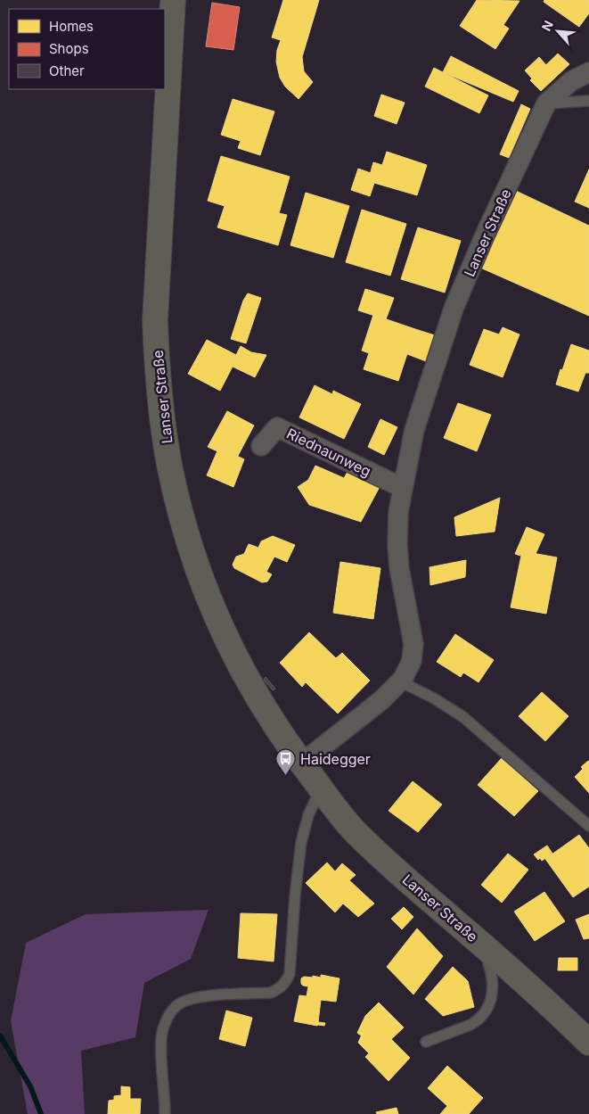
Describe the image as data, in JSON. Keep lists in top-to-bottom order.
{
  "streets": {
    "main road": ["Lanser Straße"],
    "street": ["Riednaunweg"]
  },
  "crossings": [
    ["Lanser Straße", "Riednaunweg"]
  ],
  "places": {
    "bus stop": ["Haidegger"]
  },
  "legend": ["Homes", "Shops", "Other"],
  "north": "top left"
}
